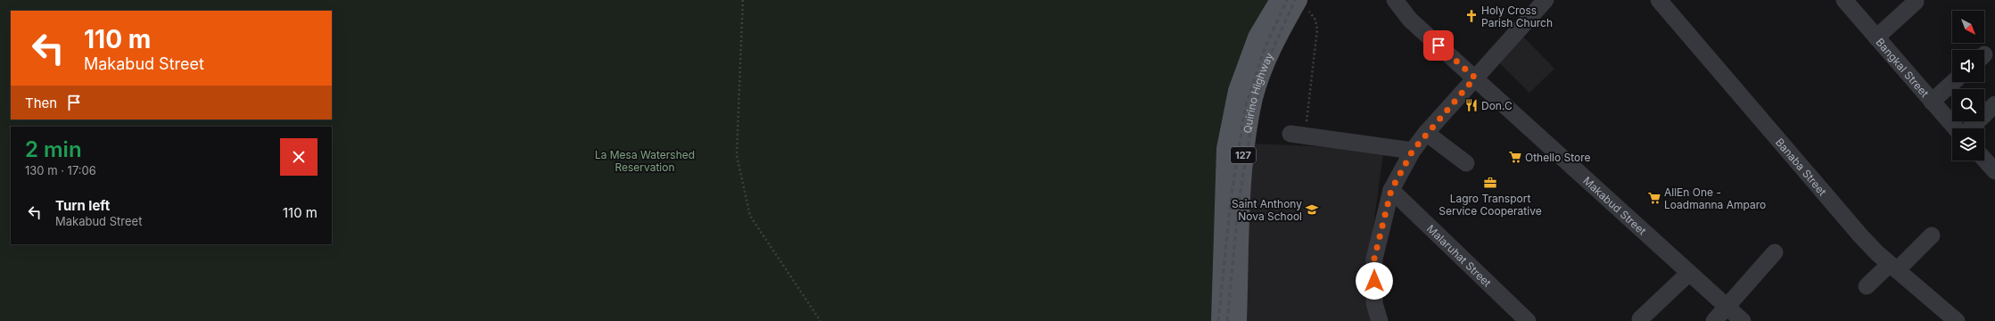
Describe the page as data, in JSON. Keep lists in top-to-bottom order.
{
  "streets": {
    "main road": ["Quirino Highway", "127"],
    "street": [
      "Bangkal Street",
      "Banaba Street",
      "Makabud Street",
      "Malaruhat Street"
    ]
  },
  "parks": ["La Mesa Watershed Reservation"],
  "places": {
    "church": ["Holy Cross Parish Church"],
    "restaurant": ["Don.C"],
    "supermarket": ["Othello Store", "AllEn One - Loadmanna Amparo"],
    "office": ["Lagro Transport Service Cooperative"],
    "school or university": ["Saint Anthony Nova School"]
  },
  "north": "bottom right",
  "page": {
    "turn": ["110 m", "Makabud Street"],
    "then": "Then",
    "heading": ["2 min", "130 m · 17:06"],
    "list": [
      {
        "name": "Turn left",
        "note": "Makabud Street",
        "value": "110 m"
      }
    ]
  }
}
